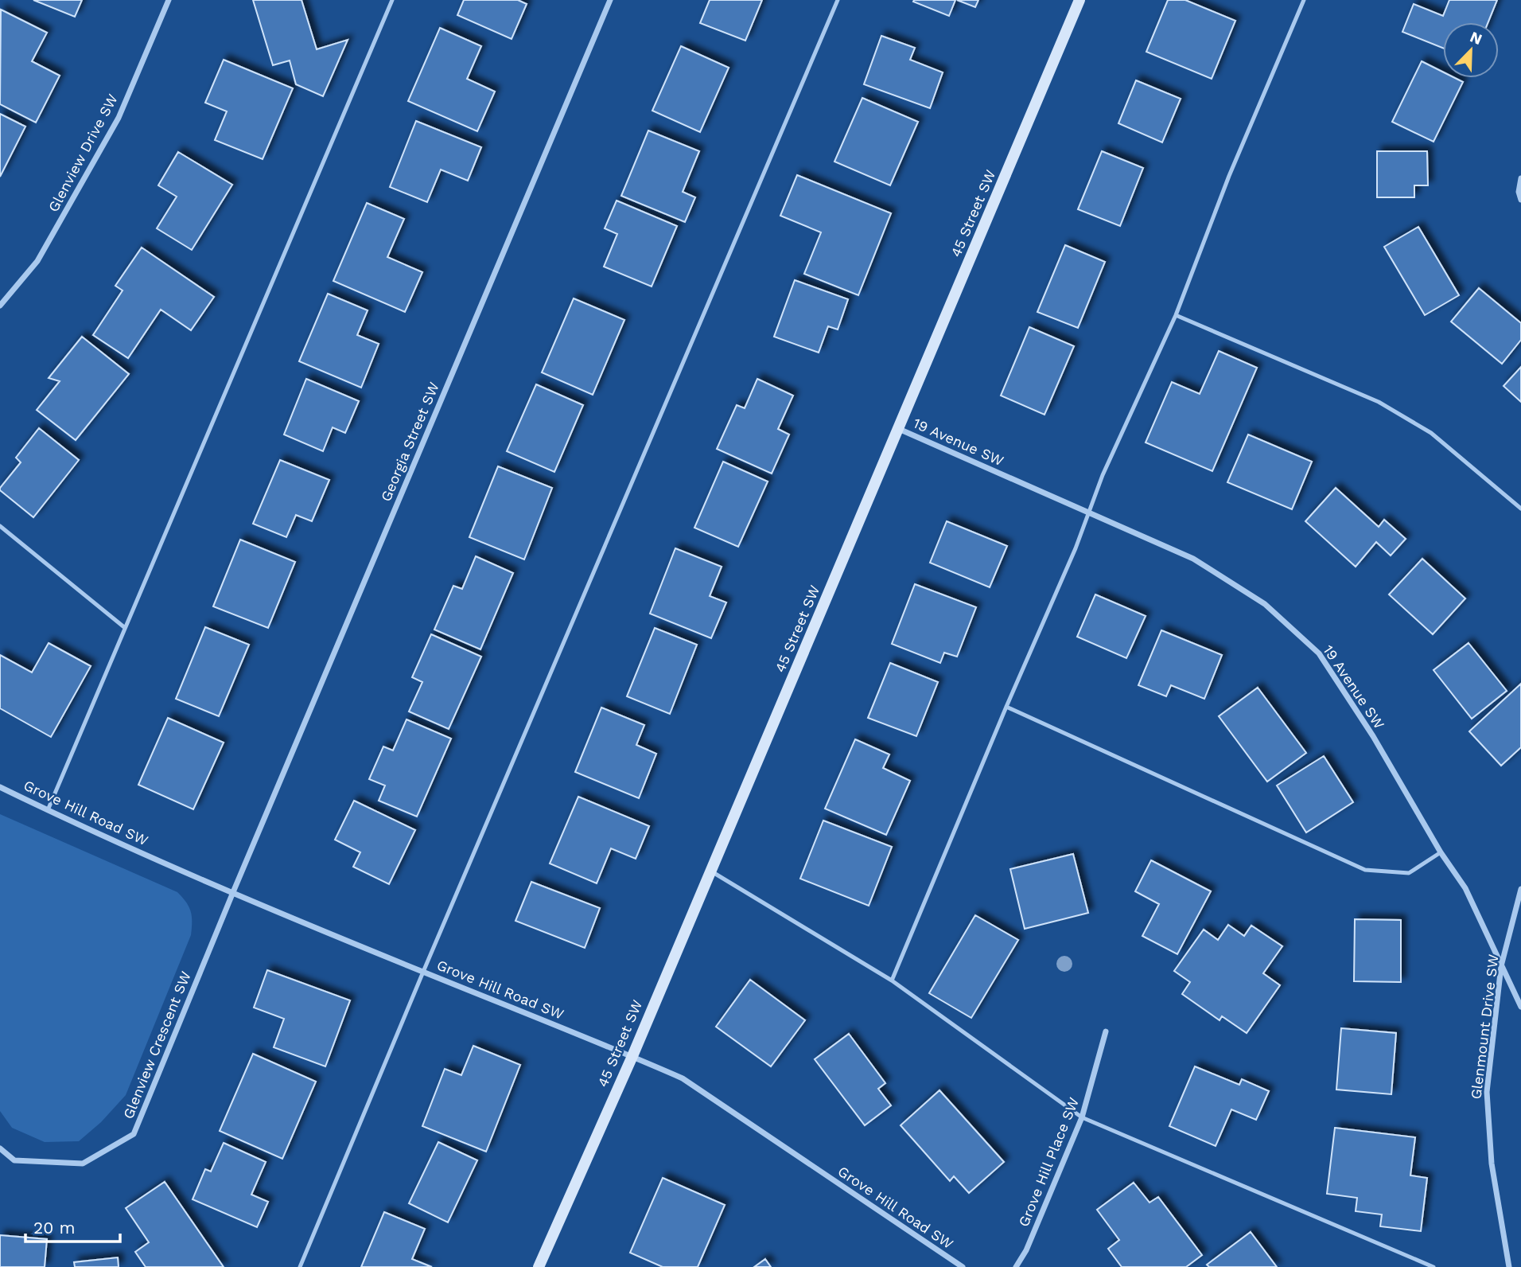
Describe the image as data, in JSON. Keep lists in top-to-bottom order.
{
  "streets": {
    "street": [
      "Glenview Drive SW",
      "45 Street SW",
      "Georgia Street SW",
      "19 Avenue SW",
      "Grove Hill Road SW",
      "Glenmount Drive SW",
      "Glenview Crescent SW",
      "Grove Hill Place SW"
    ]
  },
  "crossings": [
    ["45 Street SW", "19 Avenue SW"],
    ["45 Street SW", "Grove Hill Road SW"],
    ["Georgia Street SW", "Grove Hill Road SW"],
    ["Georgia Street SW", "Glenview Crescent SW"],
    ["19 Avenue SW", "Glenmount Drive SW"],
    ["Grove Hill Road SW", "Glenview Crescent SW"]
  ],
  "scale_bar": "20 m",
  "north": "top right"
}
